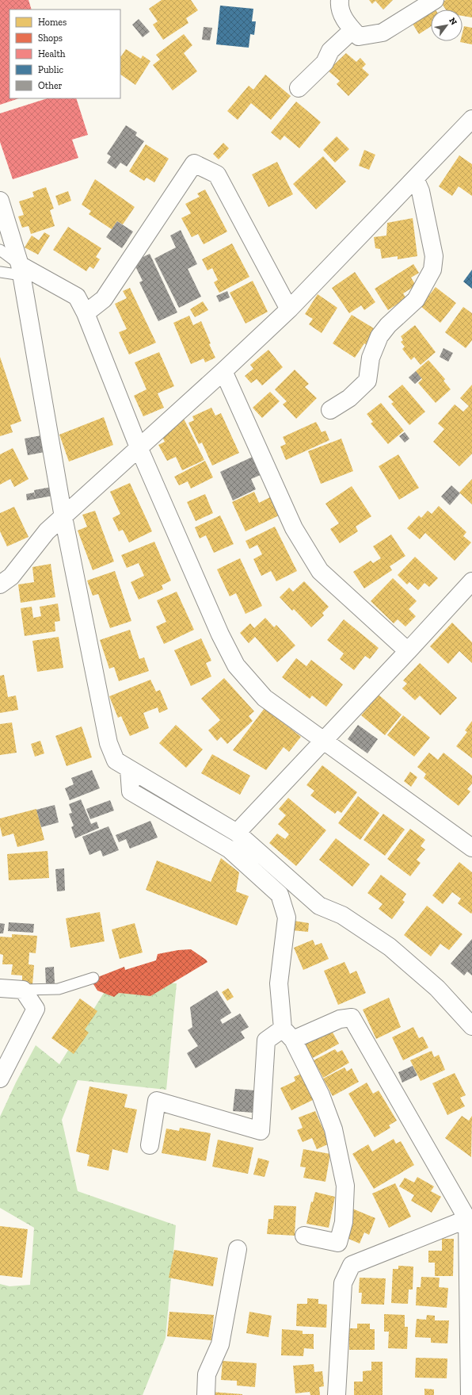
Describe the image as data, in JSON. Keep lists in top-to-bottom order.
{
  "legend": [
    "Homes",
    "Shops",
    "Health",
    "Public",
    "Other"
  ],
  "north": "top right"
}
